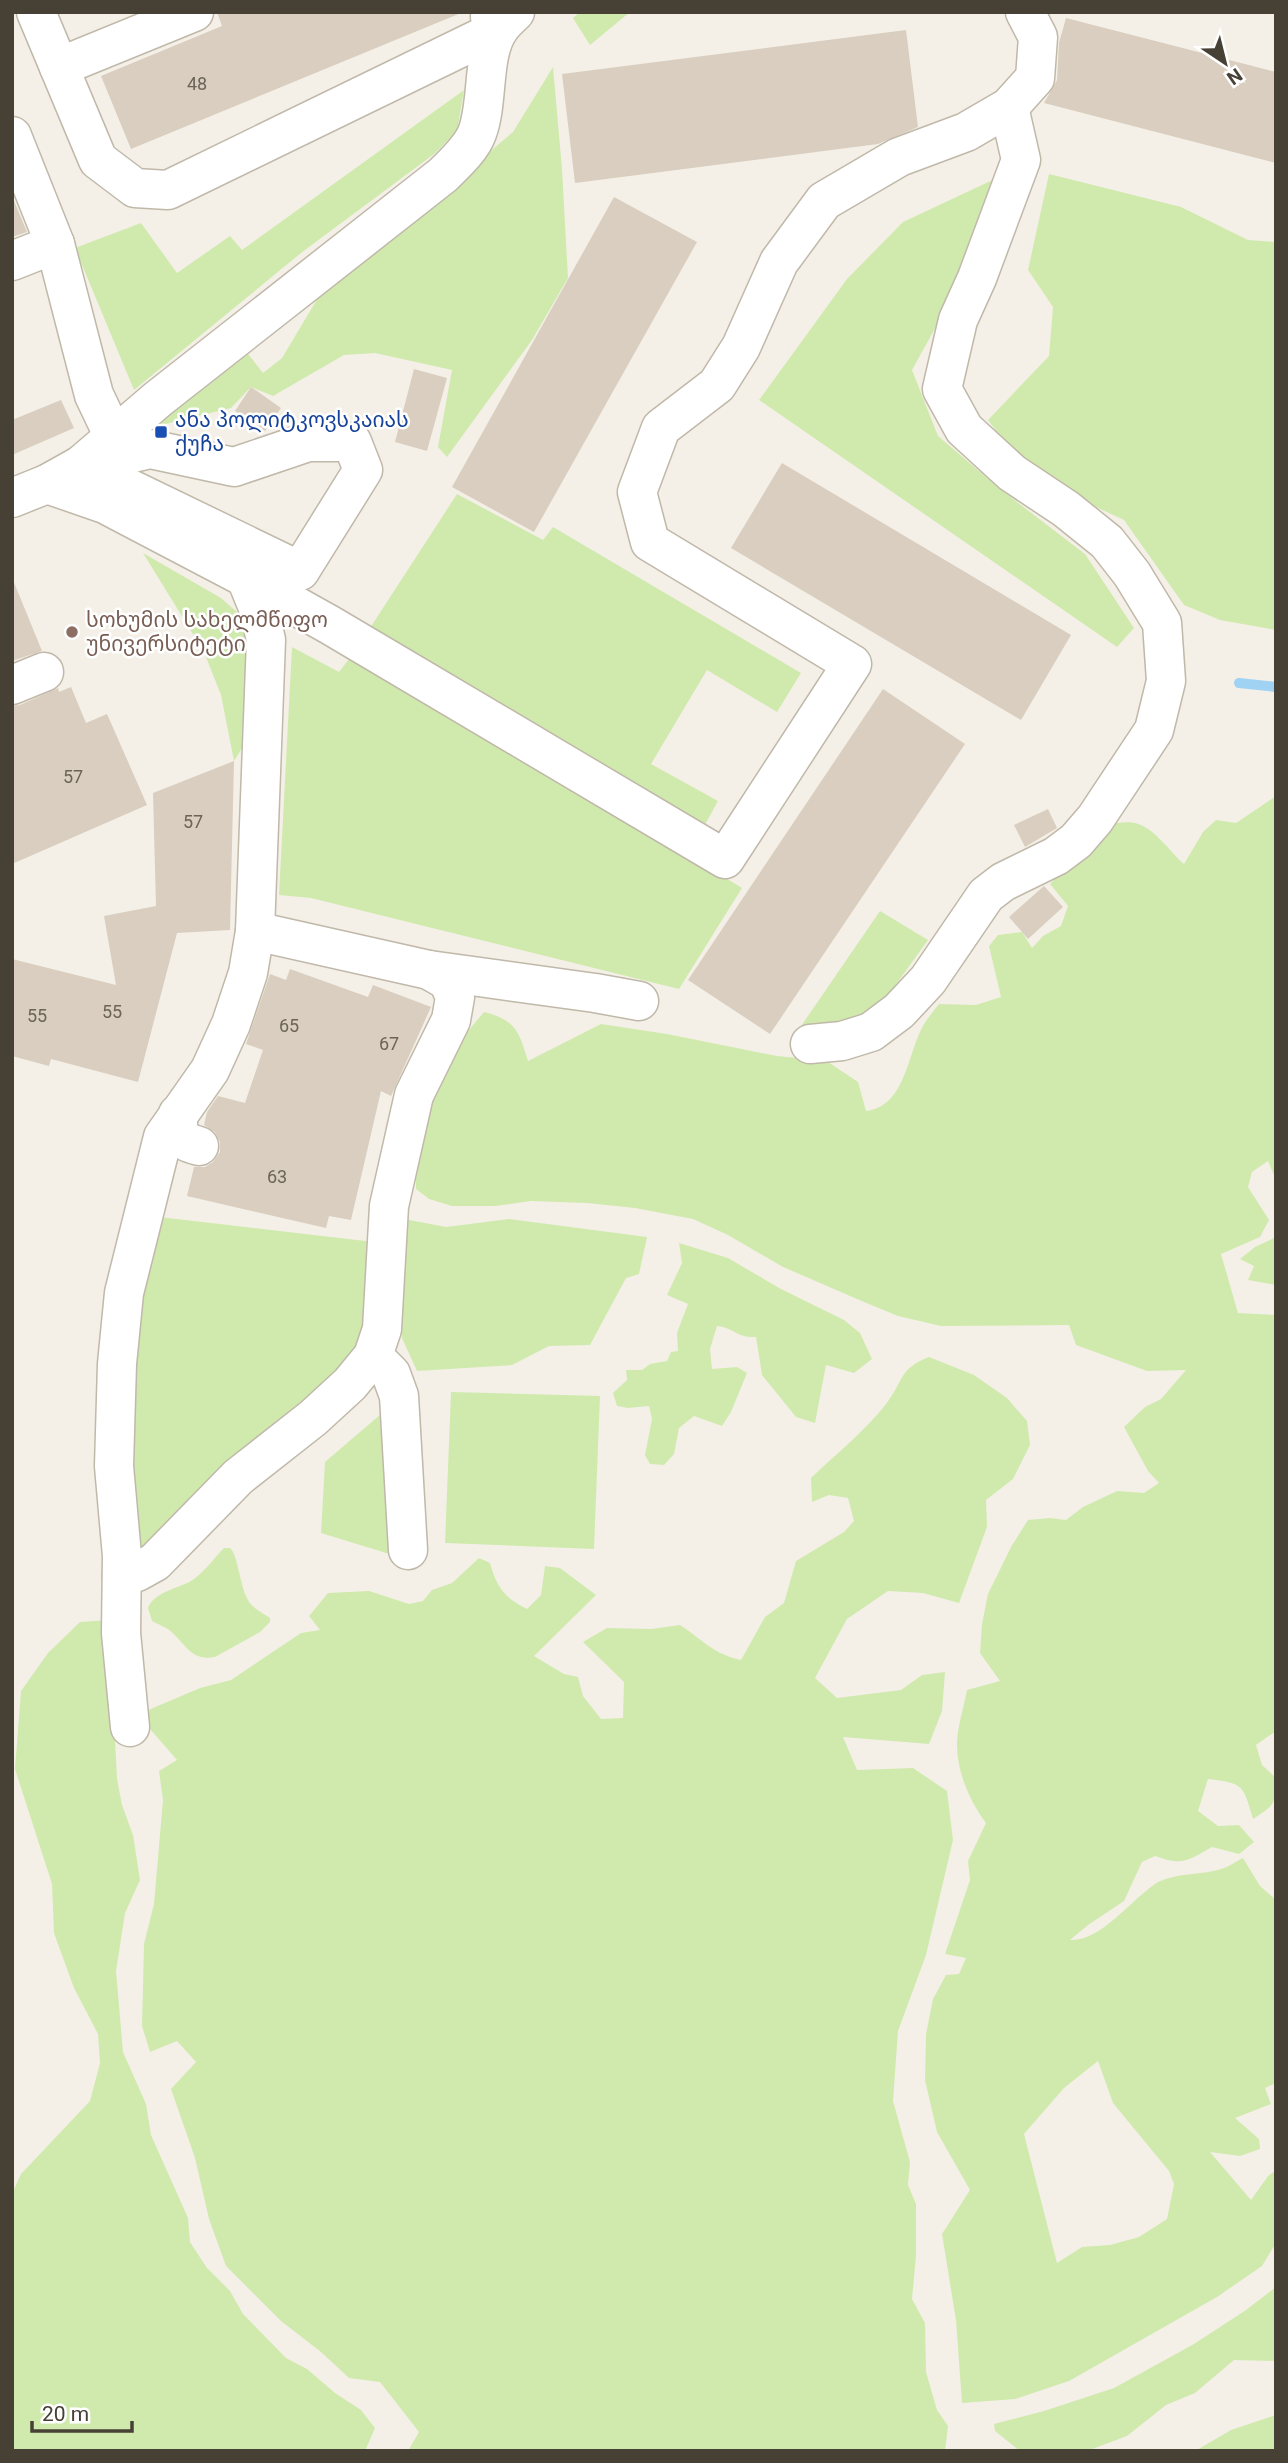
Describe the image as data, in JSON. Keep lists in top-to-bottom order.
{
  "places": {
    "transit": ["ანა პოლიტკოვსკაიას ქუჩა"],
    "other": ["სოხუმის სახელმწიფო უნივერსიტეტი"]
  },
  "house_numbers": [
    "48",
    "57",
    "57",
    "55",
    "55",
    "65",
    "67",
    "63"
  ],
  "scale_bar": "20 m",
  "north": "bottom right"
}
